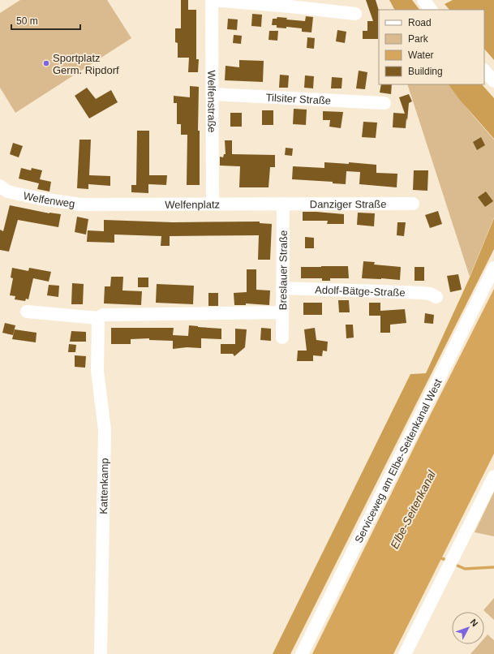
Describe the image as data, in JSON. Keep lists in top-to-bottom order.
{
  "streets": {
    "street": [
      "Tilsiter Straße",
      "Welfenstraße",
      "Welfenweg",
      "Welfenplatz",
      "Danziger Straße",
      "Breslauer Straße",
      "Adolf-Bätge-Straße",
      "Serviceweg am Elbe-Seitenkanal West",
      "Kattenkamp"
    ]
  },
  "crossings": [
    ["Tilsiter Straße", "Welfenstraße"],
    ["Welfenstraße", "Welfenplatz"],
    ["Welfenweg", "Welfenplatz"],
    ["Welfenplatz", "Danziger Straße"],
    ["Welfenplatz", "Breslauer Straße"],
    ["Danziger Straße", "Breslauer Straße"],
    ["Breslauer Straße", "Adolf-Bätge-Straße"]
  ],
  "water": ["Elbe-Seitenkanal"],
  "places": ["Sportplatz Germ. Ripdorf"],
  "legend": [
    "Road",
    "Park",
    "Water",
    "Building"
  ],
  "scale_bar": "50 m",
  "north": "top right"
}
